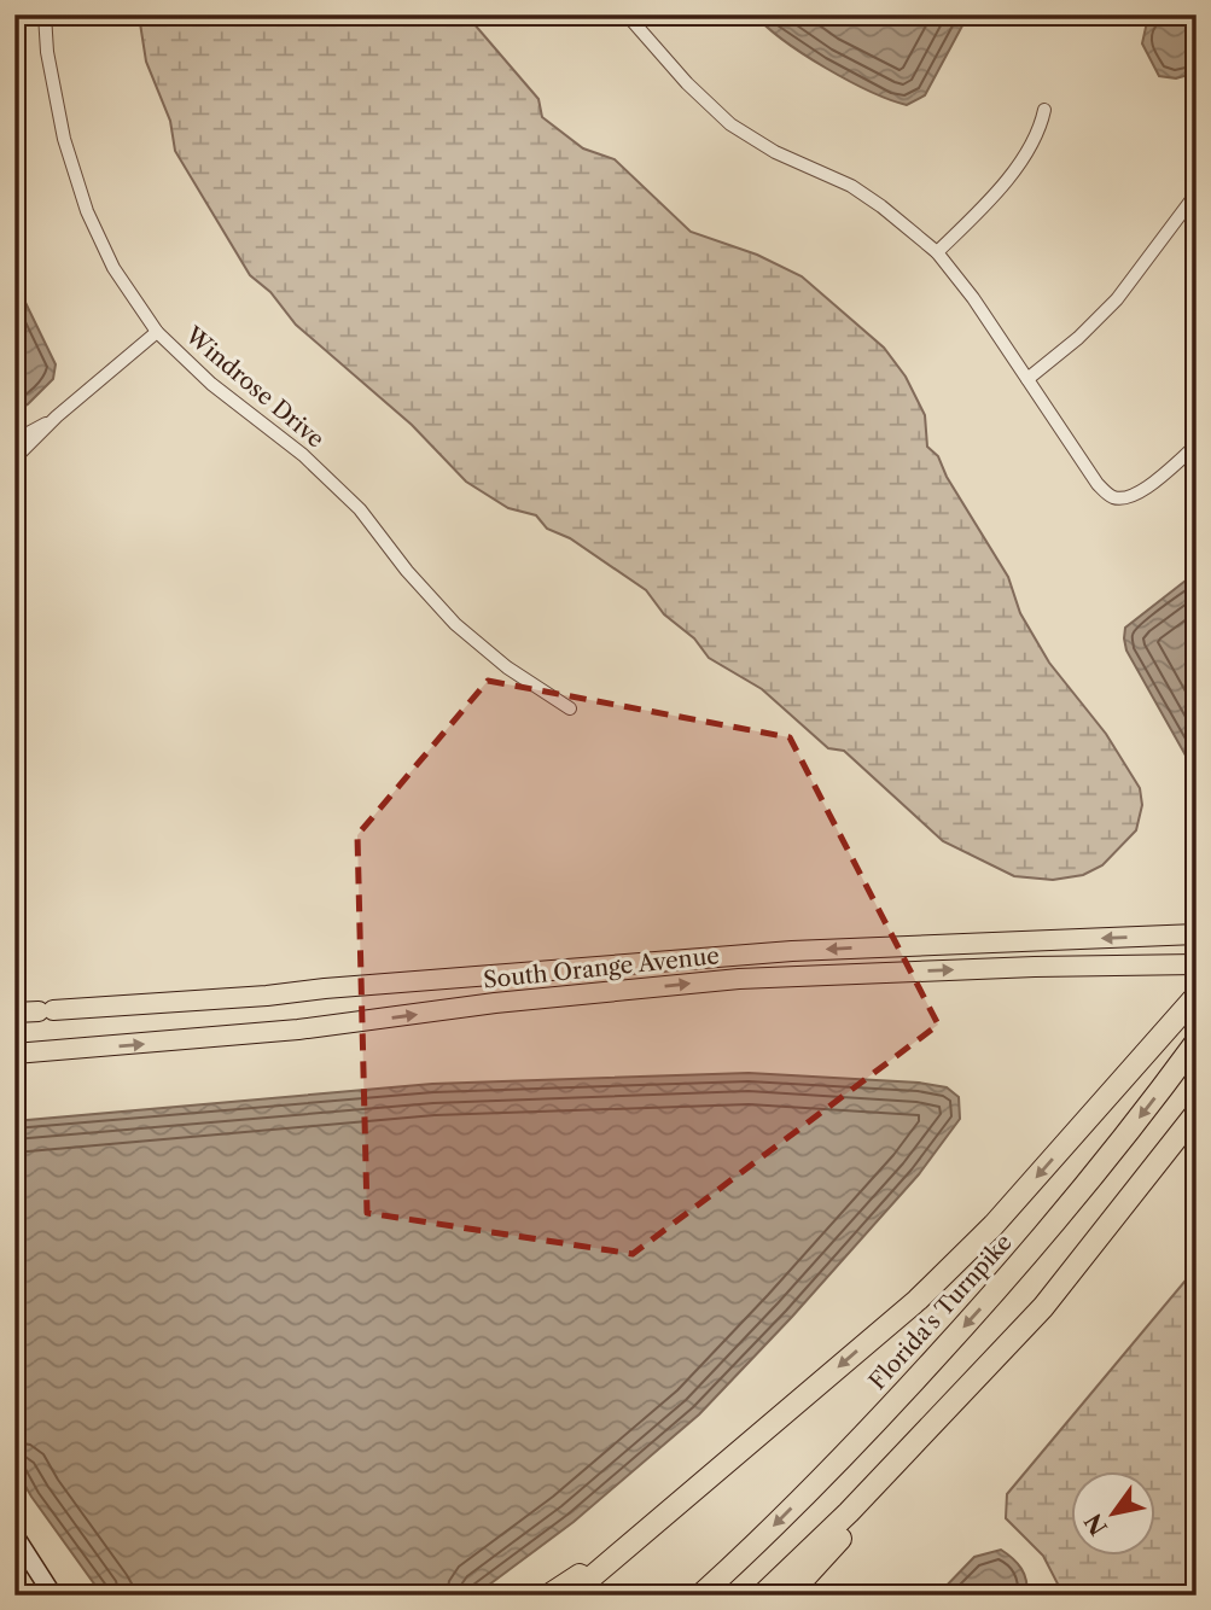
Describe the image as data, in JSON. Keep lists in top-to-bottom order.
{
  "streets": {
    "highway": ["Florida's Turnpike"],
    "main road": ["South Orange Avenue"],
    "street": ["Windrose Drive"]
  },
  "north": "bottom left"
}
